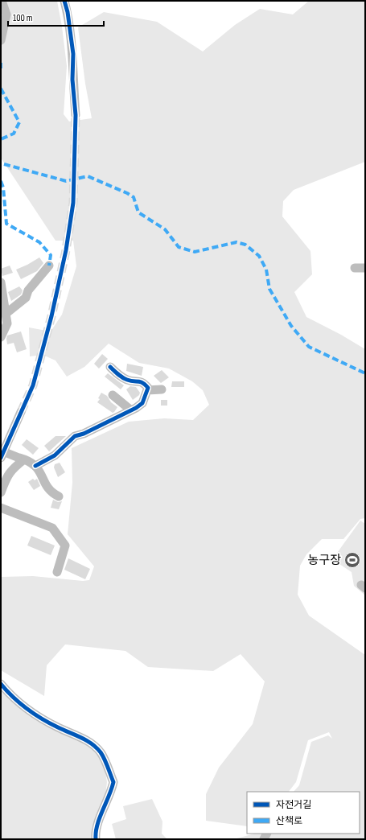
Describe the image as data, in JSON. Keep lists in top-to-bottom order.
{
  "places": {
    "sports": ["농구장"]
  },
  "legend": ["자전거길", "산책로"],
  "scale_bar": "100 m"
}
